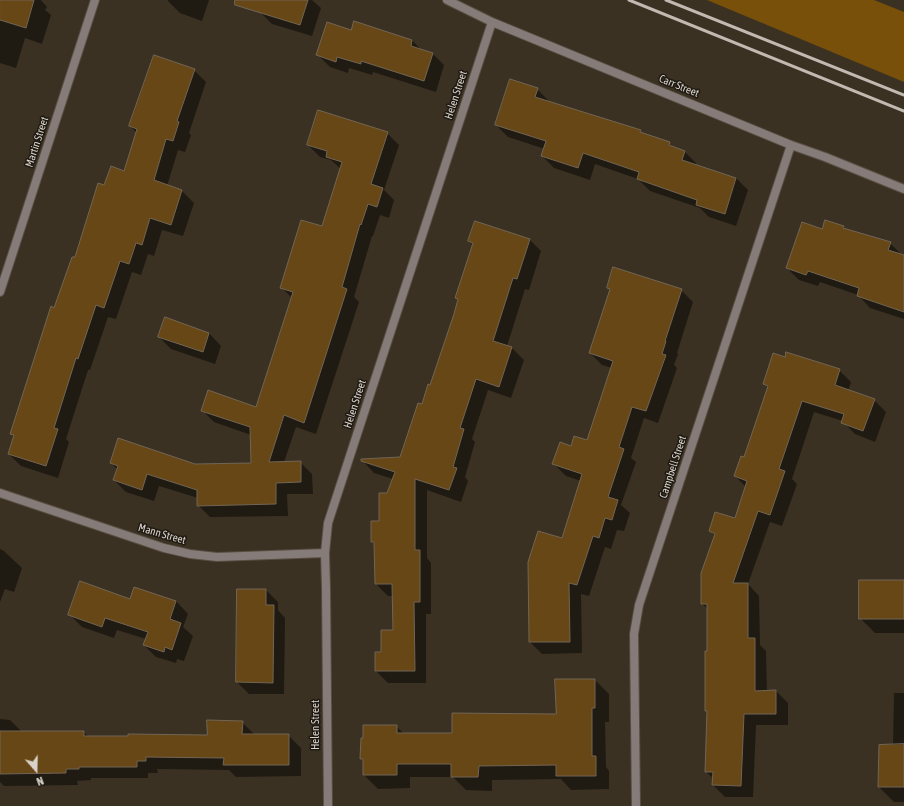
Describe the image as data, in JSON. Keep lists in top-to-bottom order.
{
  "streets": {
    "street": [
      "Carr Street",
      "Helen Street",
      "Martin Street",
      "Campbell Street",
      "Mann Street"
    ]
  },
  "crossings": [
    ["Carr Street", "Helen Street"],
    ["Carr Street", "Campbell Street"],
    ["Helen Street", "Mann Street"]
  ],
  "north": "bottom"
}
